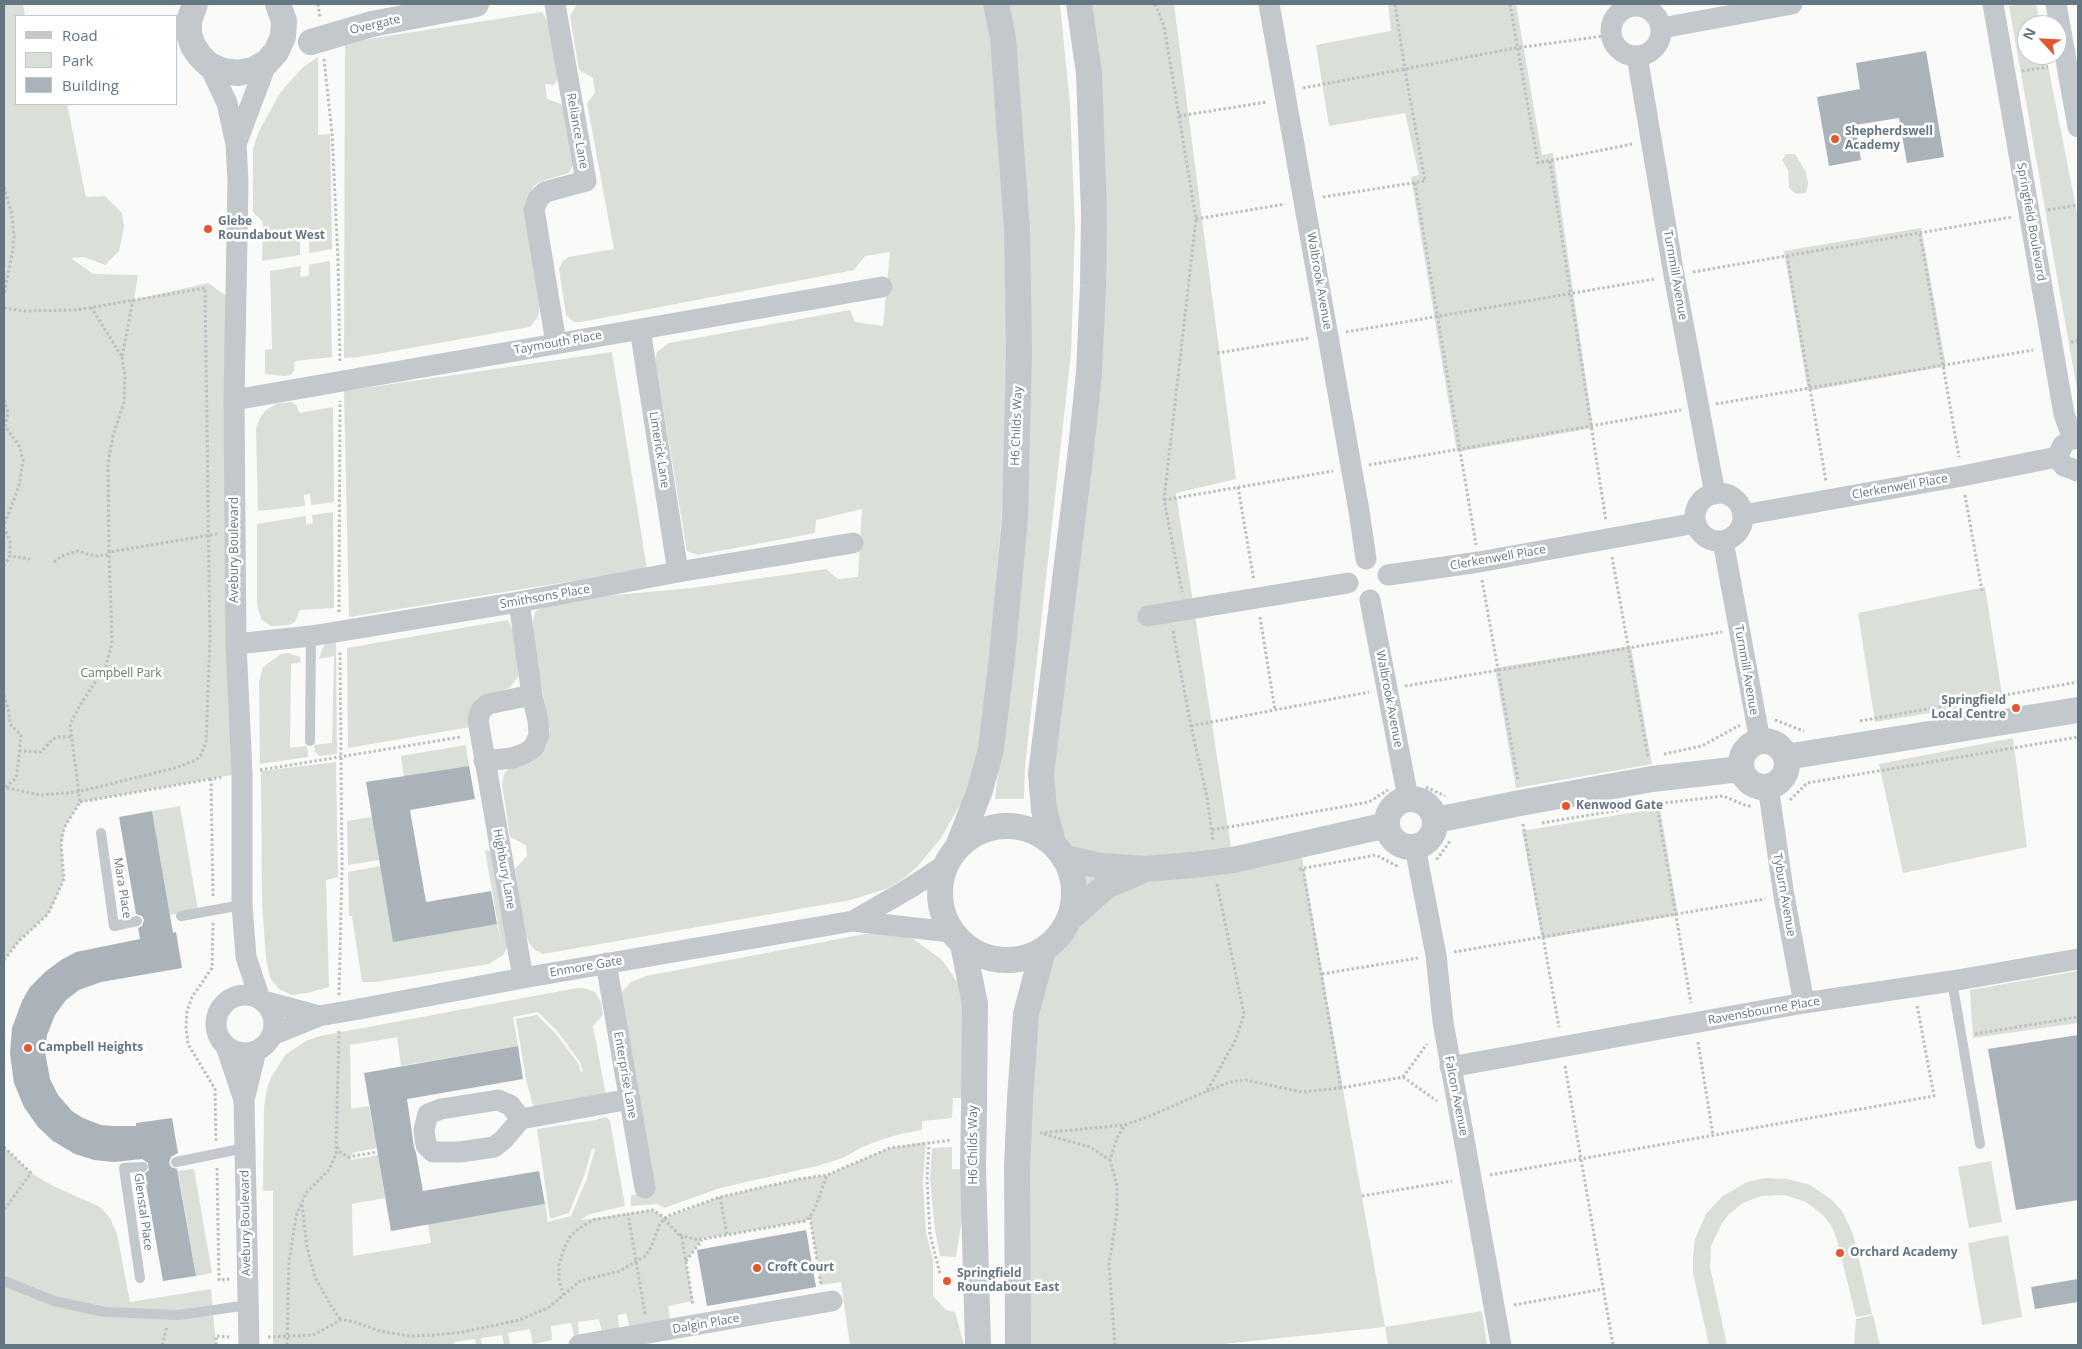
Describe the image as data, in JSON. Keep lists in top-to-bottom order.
{
  "streets": {
    "street": [
      "Overgate",
      "Reliance Lane",
      "Springfield Boulevard",
      "Turnmill Avenue",
      "Walbrook Avenue",
      "Taymouth Place",
      "H6 Childs Way",
      "Limerick Lane",
      "Clerkenwell Place",
      "Avebury Boulevard",
      "Smithsons Place",
      "Highbury Lane",
      "Tyburn Avenue",
      "Enmore Gate",
      "Ravensbourne Place",
      "Enterprise Lane",
      "Falcon Avenue",
      "Dalgin Place"
    ],
    "lane": ["Mara Place", "Glenstal Place"]
  },
  "crossings": [
    ["Overgate", "Avebury Boulevard"],
    ["Reliance Lane", "Taymouth Place"],
    ["Turnmill Avenue", "Clerkenwell Place"],
    ["Walbrook Avenue", "Clerkenwell Place"],
    ["Walbrook Avenue", "Falcon Avenue"],
    ["Taymouth Place", "Limerick Lane"],
    ["Taymouth Place", "Avebury Boulevard"],
    ["H6 Childs Way", "Enmore Gate"],
    ["Limerick Lane", "Smithsons Place"],
    ["Avebury Boulevard", "Smithsons Place"],
    ["Avebury Boulevard", "Enmore Gate"],
    ["Highbury Lane", "Enmore Gate"],
    ["Tyburn Avenue", "Ravensbourne Place"],
    ["Enmore Gate", "Enterprise Lane"],
    ["Ravensbourne Place", "Falcon Avenue"]
  ],
  "parks": ["Campbell Park"],
  "places": [
    "Shepherdswell Academy",
    "Glebe Roundabout West",
    "Springfield Local Centre",
    "Kenwood Gate",
    "Campbell Heights",
    "Orchard Academy",
    "Croft Court",
    "Springfield Roundabout East"
  ],
  "legend": ["Road", "Park", "Building"],
  "north": "top left"
}
